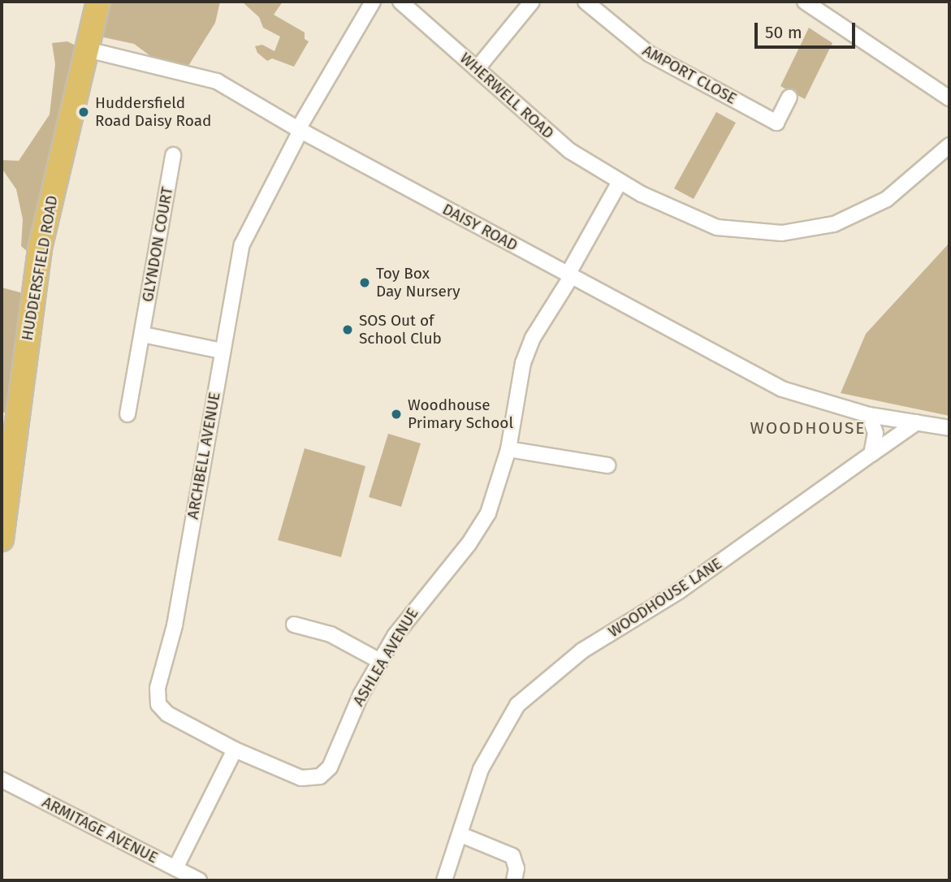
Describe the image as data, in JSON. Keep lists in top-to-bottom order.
{
  "streets": {
    "main road": ["HUDDERSFIELD ROAD"],
    "street": [
      "AMPORT CLOSE",
      "WHERWELL ROAD",
      "DAISY ROAD",
      "GLYNDON COURT",
      "ARCHBELL AVENUE",
      "WOODHOUSE LANE",
      "ASHLEA AVENUE",
      "ARMITAGE AVENUE"
    ]
  },
  "crossings": [
    ["DAISY ROAD", "HUDDERSFIELD ROAD"],
    ["DAISY ROAD", "ARCHBELL AVENUE"],
    ["DAISY ROAD", "ASHLEA AVENUE"],
    ["ARCHBELL AVENUE", "ASHLEA AVENUE"]
  ],
  "districts": ["WOODHOUSE"],
  "places": [
    "Huddersfield Road Daisy Road",
    "Toy Box Day Nursery",
    "SOS Out of School Club",
    "Woodhouse Primary School"
  ],
  "scale_bar": "50 m"
}
